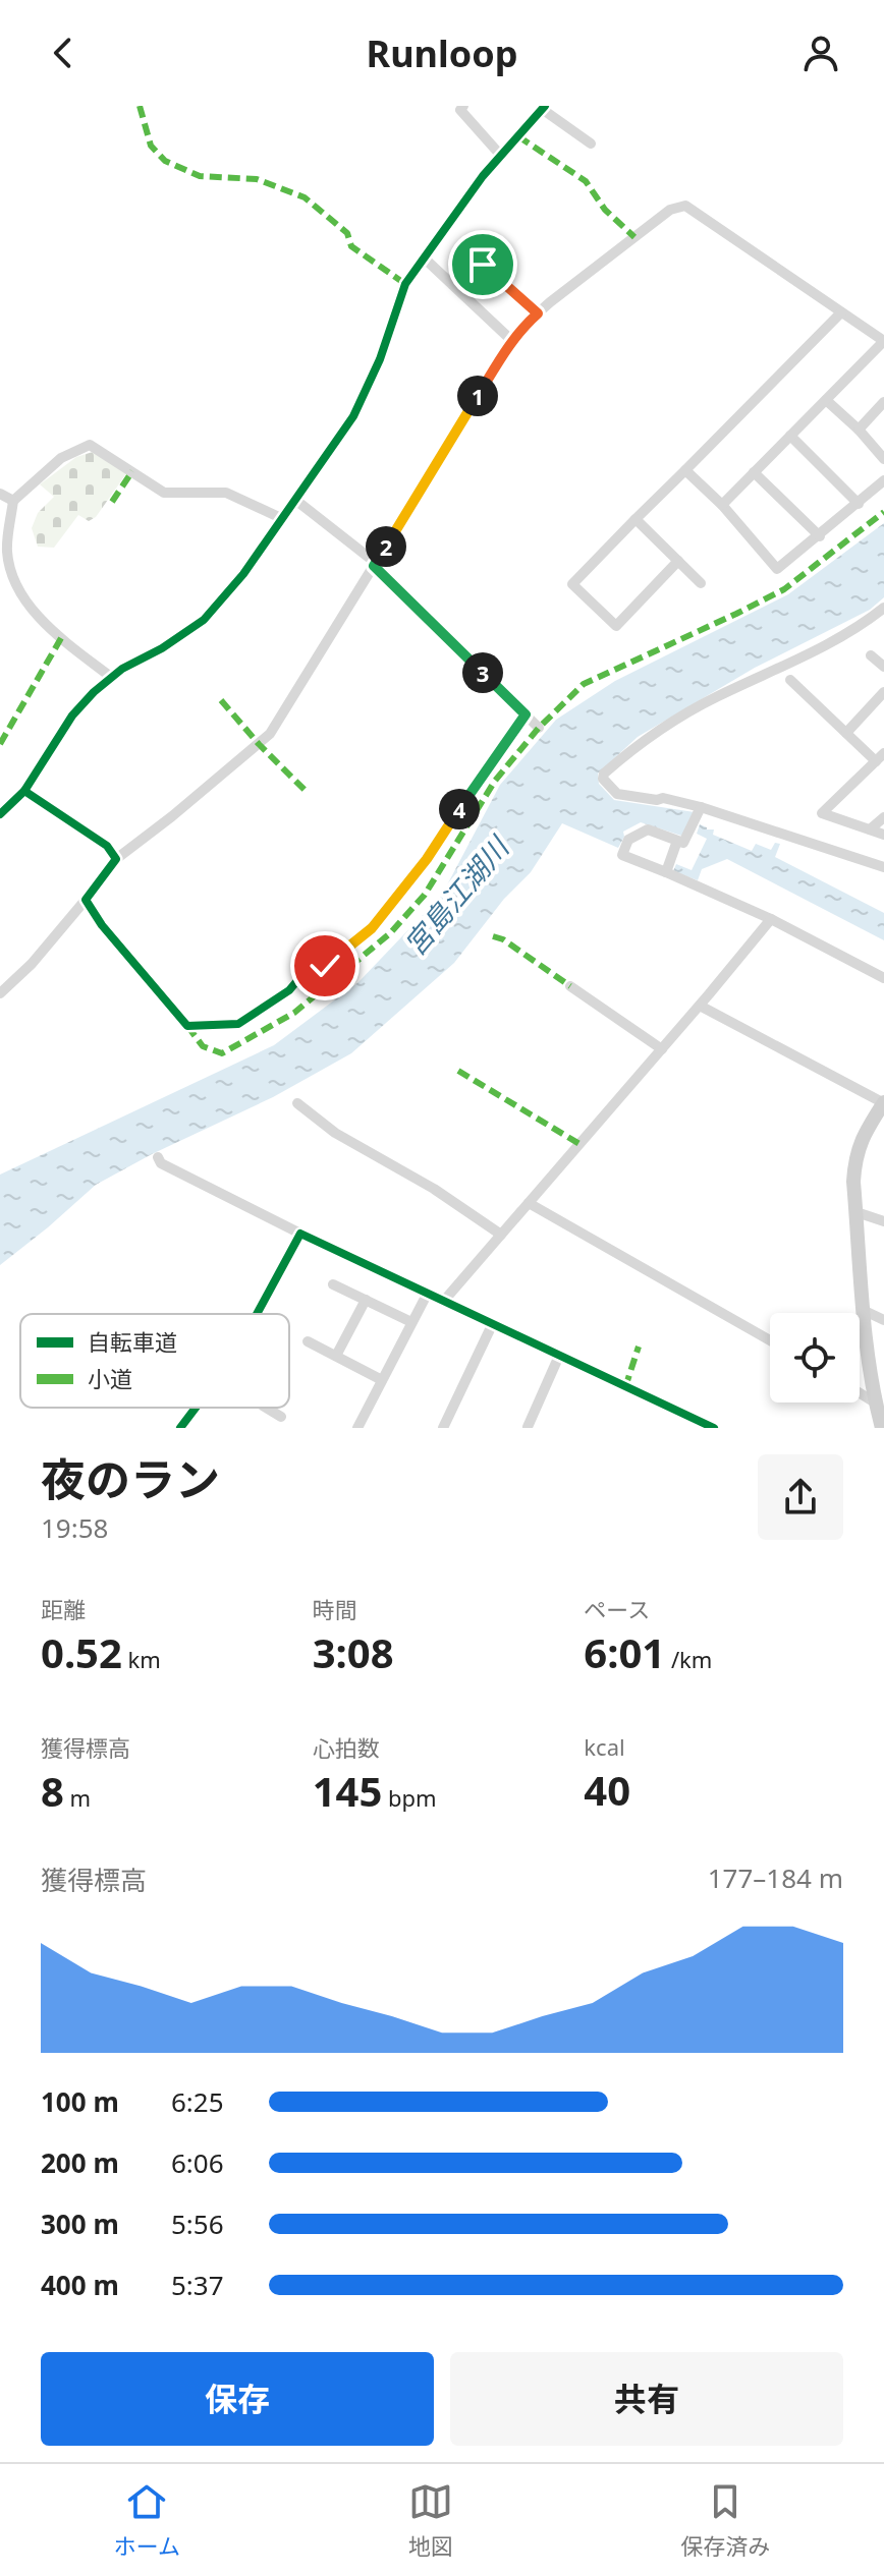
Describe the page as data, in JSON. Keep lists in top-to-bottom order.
{
  "water": ["宮島江湖川"],
  "legend": ["自転車道", "小道"],
  "page": {
    "header": "Runloop",
    "pins": [
      "1",
      "2",
      "3",
      "4"
    ],
    "heading": ["夜のラン", "19:58"],
    "stats": [
      ["距離", "0.52 km"],
      ["時間", "3:08"],
      ["ペース", "6:01 /km"],
      ["獲得標高", "8 m"],
      ["心拍数", "145 bpm"],
      ["kcal", "40"]
    ],
    "chart": ["獲得標高", "177–184 m"],
    "list": [
      {
        "name": "100 m",
        "note": "6:25"
      },
      {
        "name": "200 m",
        "note": "6:06"
      },
      {
        "name": "300 m",
        "note": "5:56"
      },
      {
        "name": "400 m",
        "note": "5:37"
      }
    ],
    "buttons": ["保存", "共有"],
    "tabs": ["ホーム", "地図", "保存済み"]
  }
}
